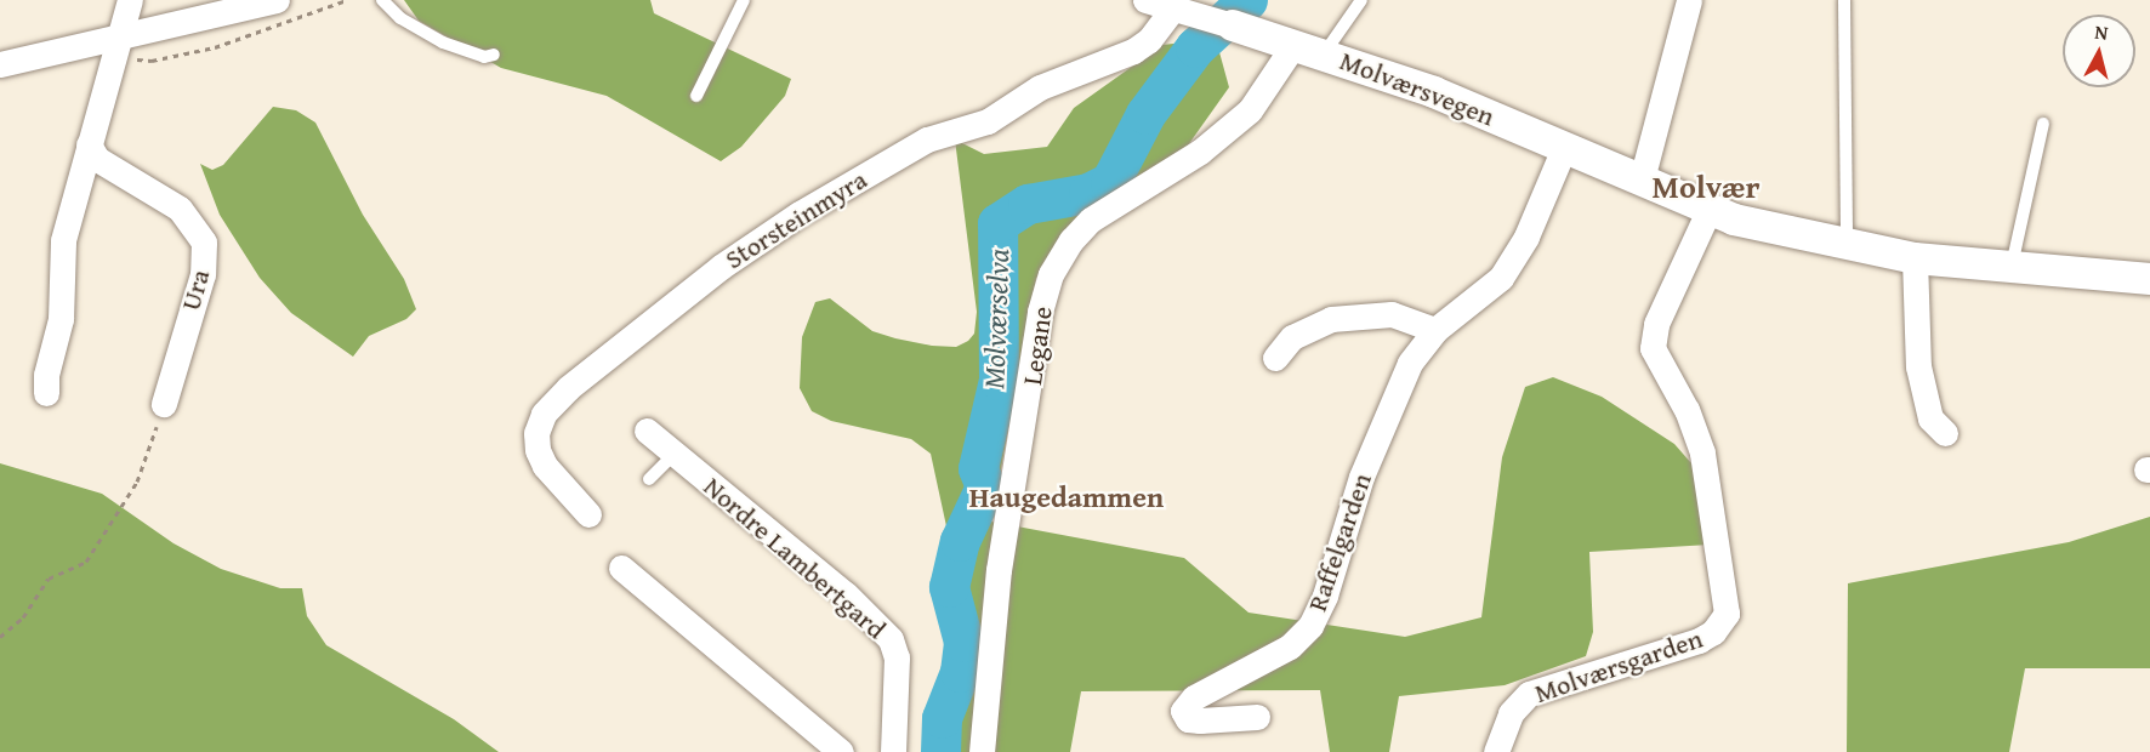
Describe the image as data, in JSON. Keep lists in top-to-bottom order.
{
  "streets": {
    "street": [
      "Molværsvegen",
      "Storsteinmyra",
      "Ura",
      "Legane",
      "Raffelgarden",
      "Nordre Lambertgard",
      "Molværsgarden"
    ]
  },
  "crossings": [
    ["Molværsvegen", "Storsteinmyra"],
    ["Molværsvegen", "Legane"],
    ["Molværsvegen", "Raffelgarden"],
    ["Molværsvegen", "Molværsgarden"]
  ],
  "districts": ["Molvær", "Haugedammen"],
  "water": ["Molværselva"],
  "north": "top"
}
